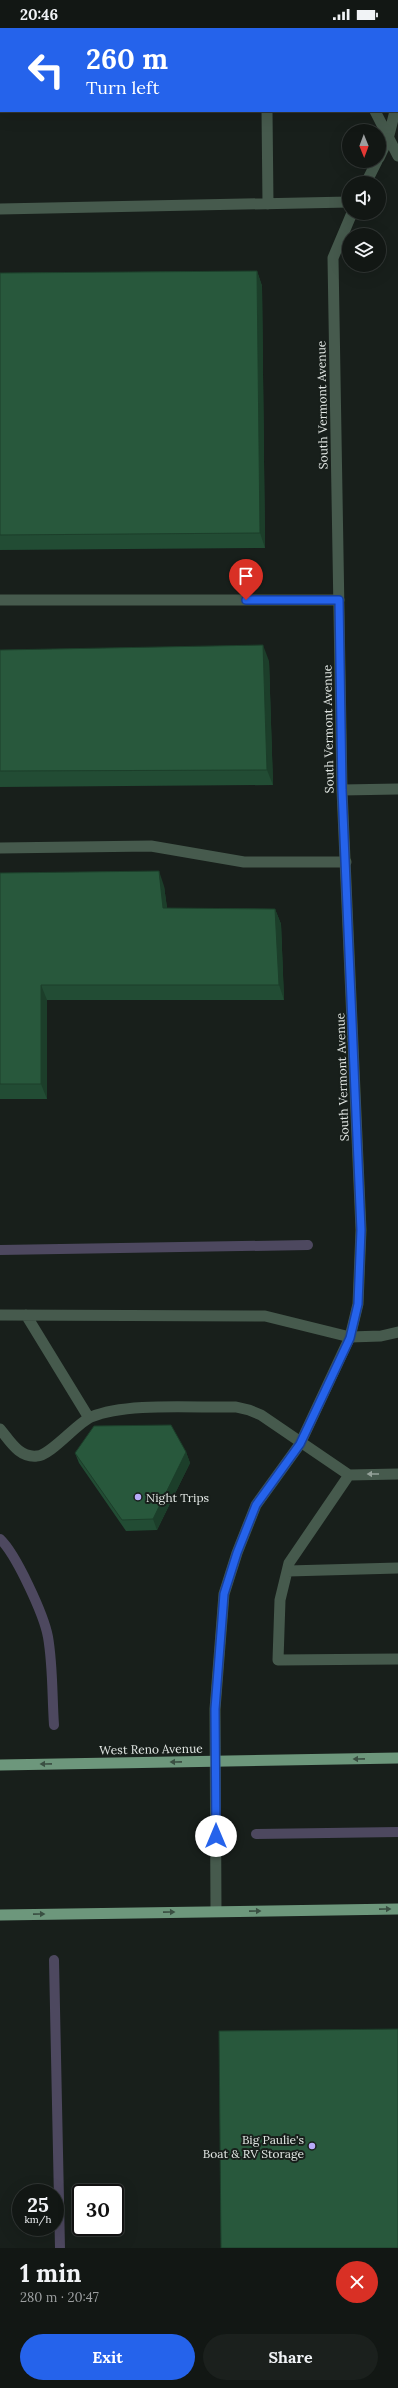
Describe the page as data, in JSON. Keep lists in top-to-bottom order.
{
  "streets": {
    "main road": ["West Reno Avenue"],
    "street": ["South Vermont Avenue"]
  },
  "crossings": [
    ["South Vermont Avenue", "West Reno Avenue"]
  ],
  "one_way": ["West Reno Avenue"],
  "places": ["Night Trips", "Big Paulie's Boat & RV Storage"],
  "north": "bottom",
  "page": {
    "status": "20:46",
    "turn": ["260 m", "Turn left"],
    "speed": "25 km/h",
    "limit": "30",
    "heading": ["1 min", "280 m · 20:47"],
    "buttons": ["Exit", "Share"]
  }
}
